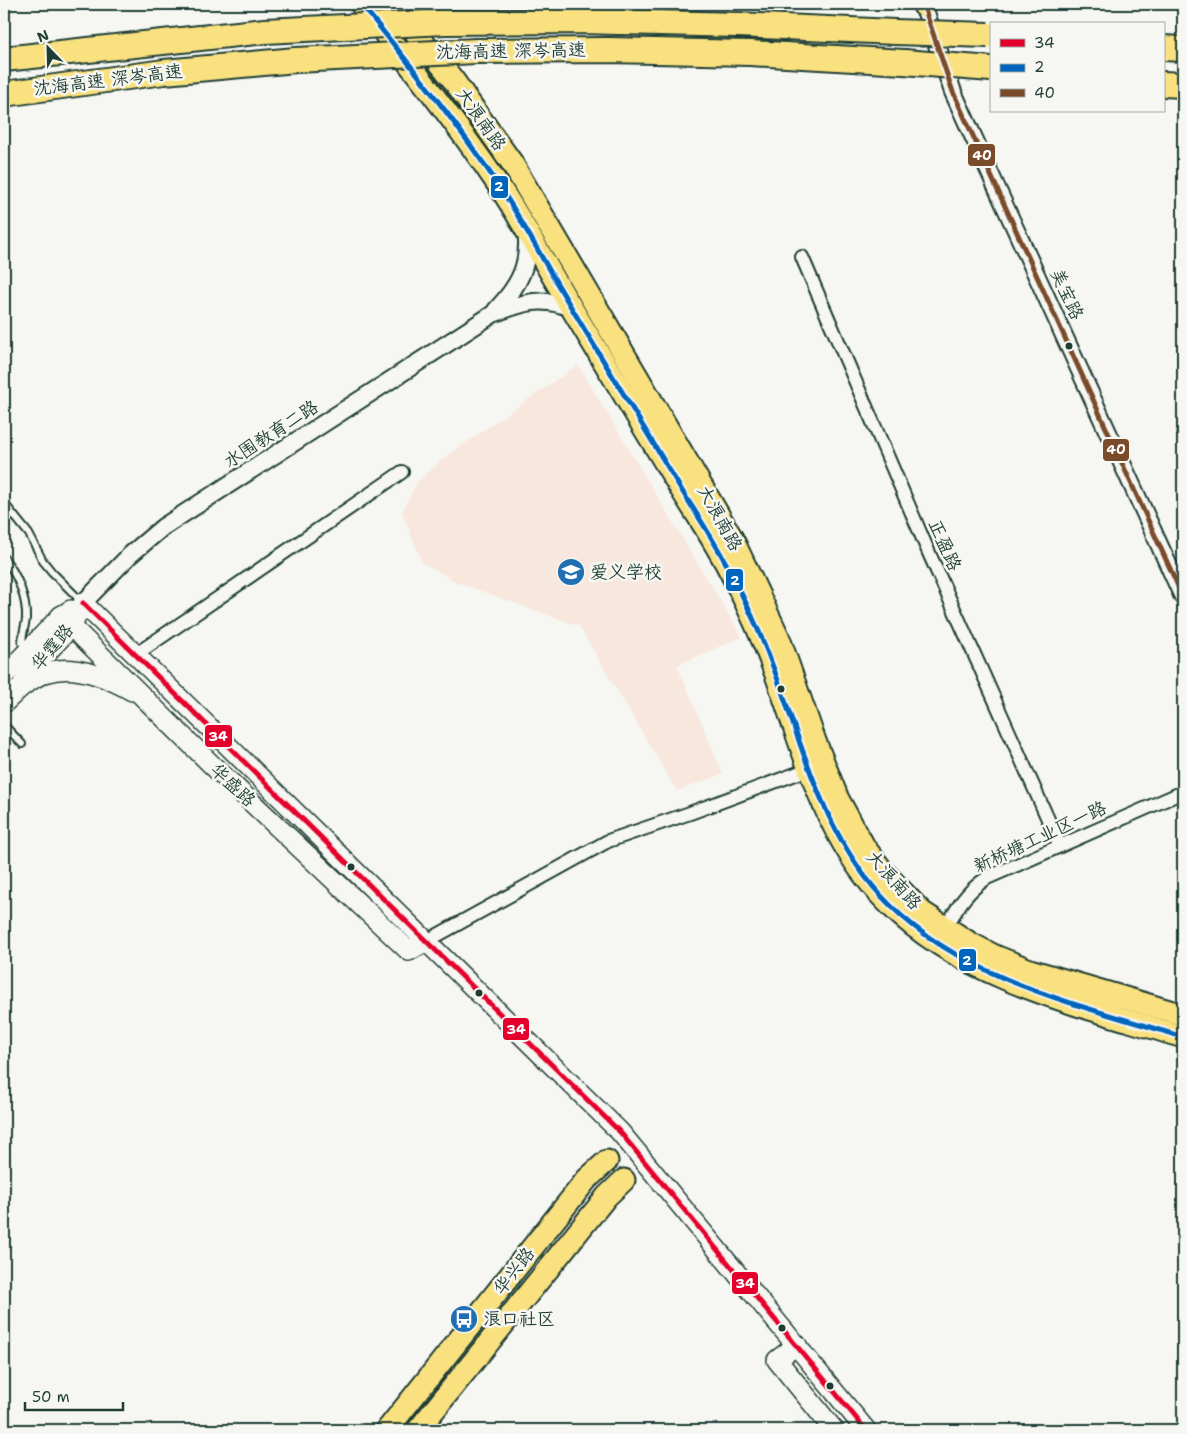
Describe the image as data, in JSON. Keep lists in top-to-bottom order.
{
  "streets": {
    "highway": ["沈海高速 深岑高速"],
    "main road": [
      "大浪南路",
      "华霆路",
      "华盛路",
      "华兴路"
    ],
    "street": [
      "美宝路",
      "水围教育二路",
      "正盈路",
      "新桥塘工业区一路"
    ]
  },
  "crossings": [
    ["大浪南路", "新桥塘工业区一路"],
    ["水围教育二路", "华霆路"],
    ["水围教育二路", "华盛路"],
    ["正盈路", "新桥塘工业区一路"],
    ["华霆路", "华盛路"]
  ],
  "places": {
    "school or university": ["爱义学校"],
    "bus stop": ["浪口社区"]
  },
  "lines": ["transit line 2", "transit line 40", "transit line 34"],
  "legend": ["34", "2", "40"],
  "scale_bar": "50 m",
  "north": "top left"
}
